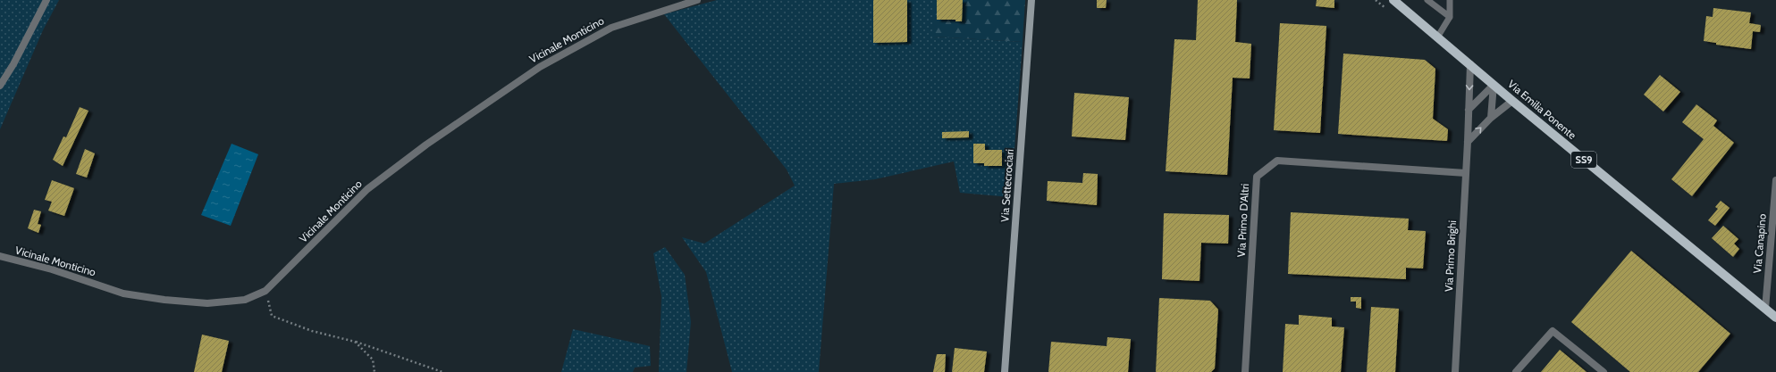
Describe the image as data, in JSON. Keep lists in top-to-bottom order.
{
  "streets": {
    "main road": ["Via Emilia Ponente", "SS9", "Via Settecrociari"],
    "street": [
      "Vicinale Monticino",
      "Via Primo D'Altri",
      "Via Canapino",
      "Via Primo Brighi"
    ]
  },
  "crossings": [
    ["Via Emilia Ponente", "Via Canapino"],
    ["Via Emilia Ponente", "Via Primo Brighi"],
    ["Via Primo D'Altri", "Via Primo Brighi"]
  ]
}
